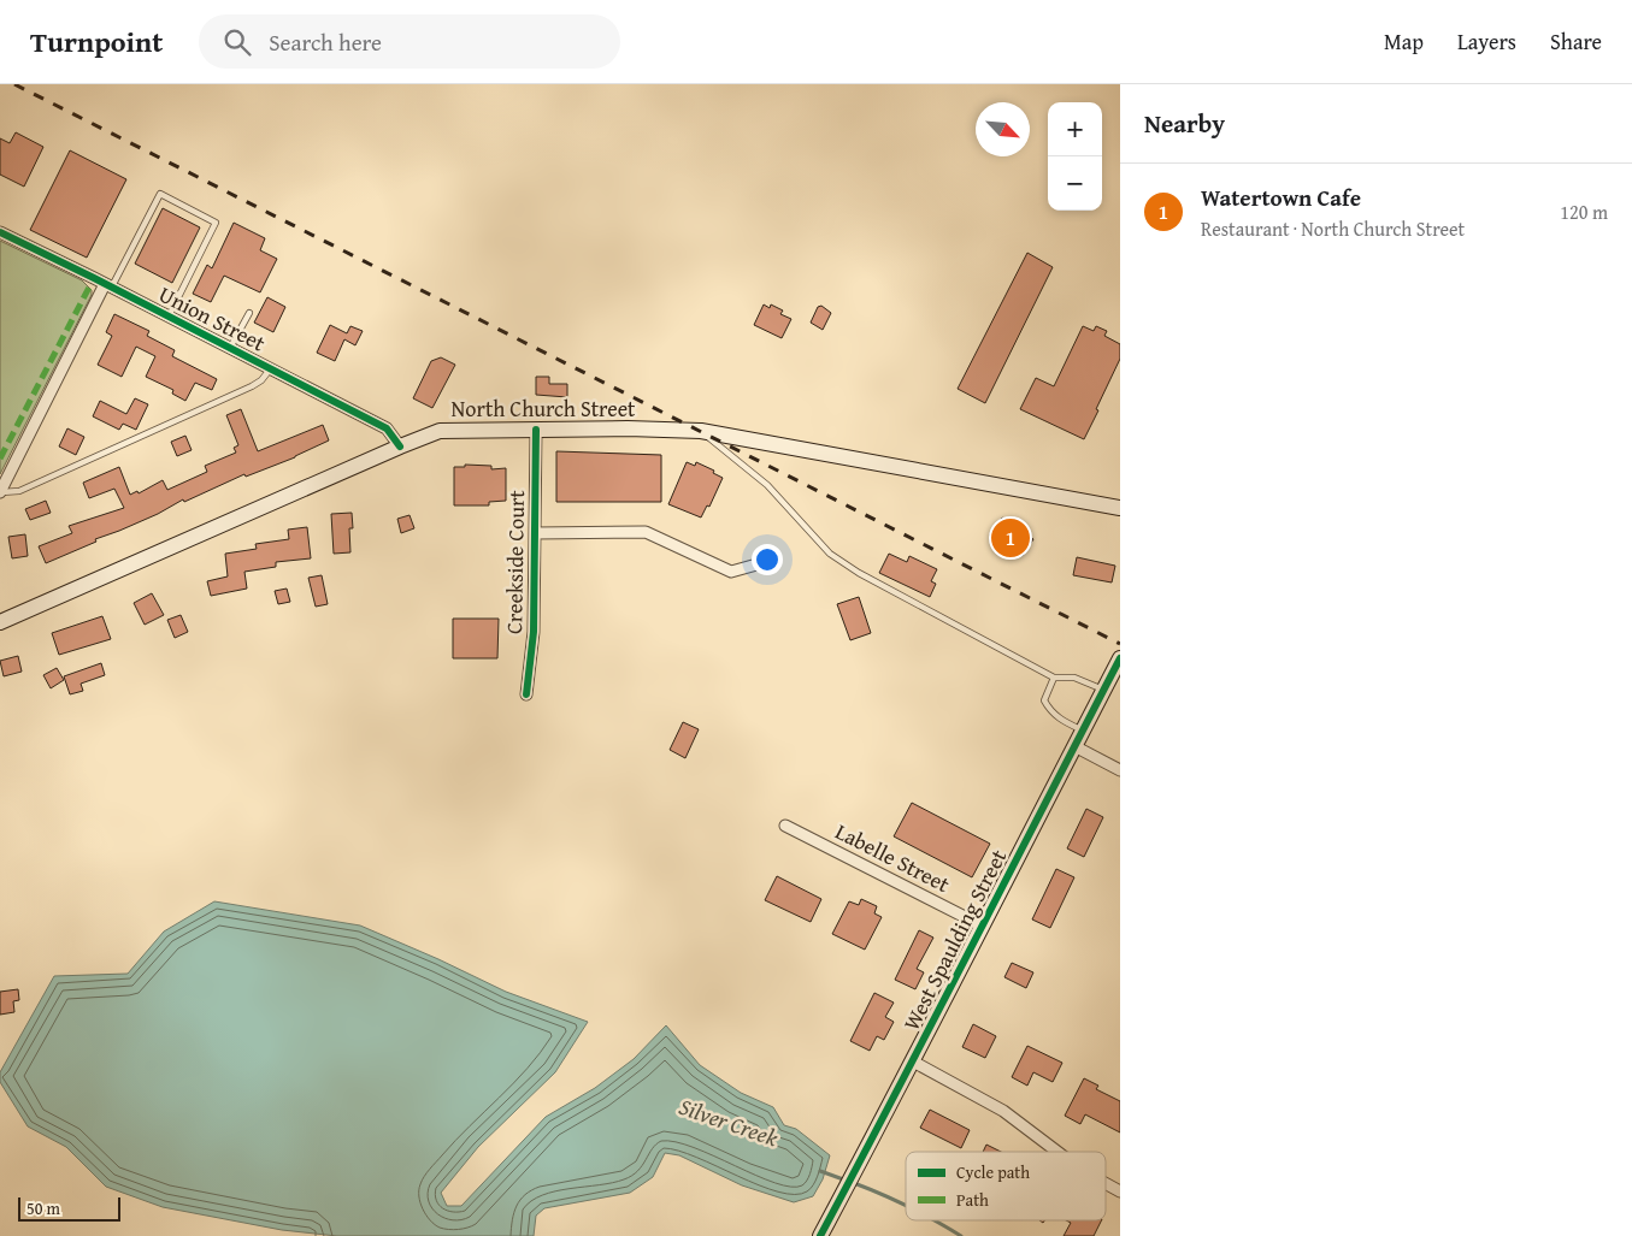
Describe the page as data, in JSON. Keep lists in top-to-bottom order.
{
  "streets": {
    "main road": ["North Church Street", "West Spaulding Street"],
    "street": ["Union Street", "Creekside Court", "Labelle Street"]
  },
  "crossings": [
    ["Union Street", "North Church Street"],
    ["North Church Street", "Creekside Court"],
    ["Labelle Street", "West Spaulding Street"]
  ],
  "water": ["Silver Creek"],
  "legend": ["Cycle path", "Path"],
  "scale_bar": "50 m",
  "north": "bottom right",
  "page": {
    "header": "Turnpoint",
    "search": "Search here",
    "nav": ["Map", "Layers", "Share"],
    "heading": "Nearby",
    "map_buttons": ["+", "−"],
    "list": [
      {
        "mark": "1",
        "name": "Watertown Cafe",
        "note": "Restaurant · North Church Street",
        "value": "120 m"
      }
    ],
    "pins": "1",
    "scale": "50 m"
  }
}
